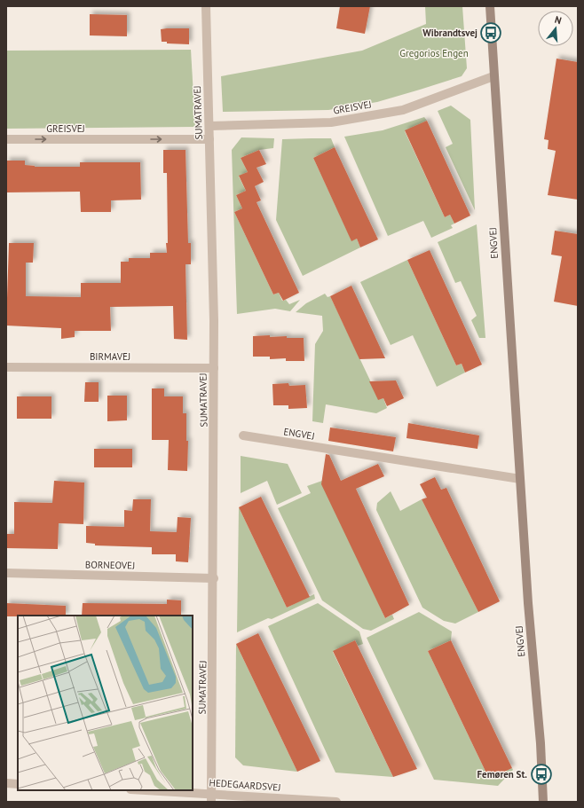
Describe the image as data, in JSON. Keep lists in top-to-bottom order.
{
  "streets": {
    "street": [
      "GREISVEJ",
      "SUMATRAVEJ",
      "ENGVEJ",
      "BIRMAVEJ",
      "BORNEOVEJ",
      "HEDEGAARDSVEJ"
    ]
  },
  "crossings": [
    ["GREISVEJ", "SUMATRAVEJ"],
    ["GREISVEJ", "ENGVEJ"],
    ["SUMATRAVEJ", "BIRMAVEJ"],
    ["SUMATRAVEJ", "BORNEOVEJ"],
    ["SUMATRAVEJ", "HEDEGAARDSVEJ"]
  ],
  "one_way": ["GREISVEJ"],
  "parks": ["Gregorios Engen"],
  "places": {
    "bus stop": ["Wibrandtsvej", "Femøren St."]
  },
  "north": "top"
}
